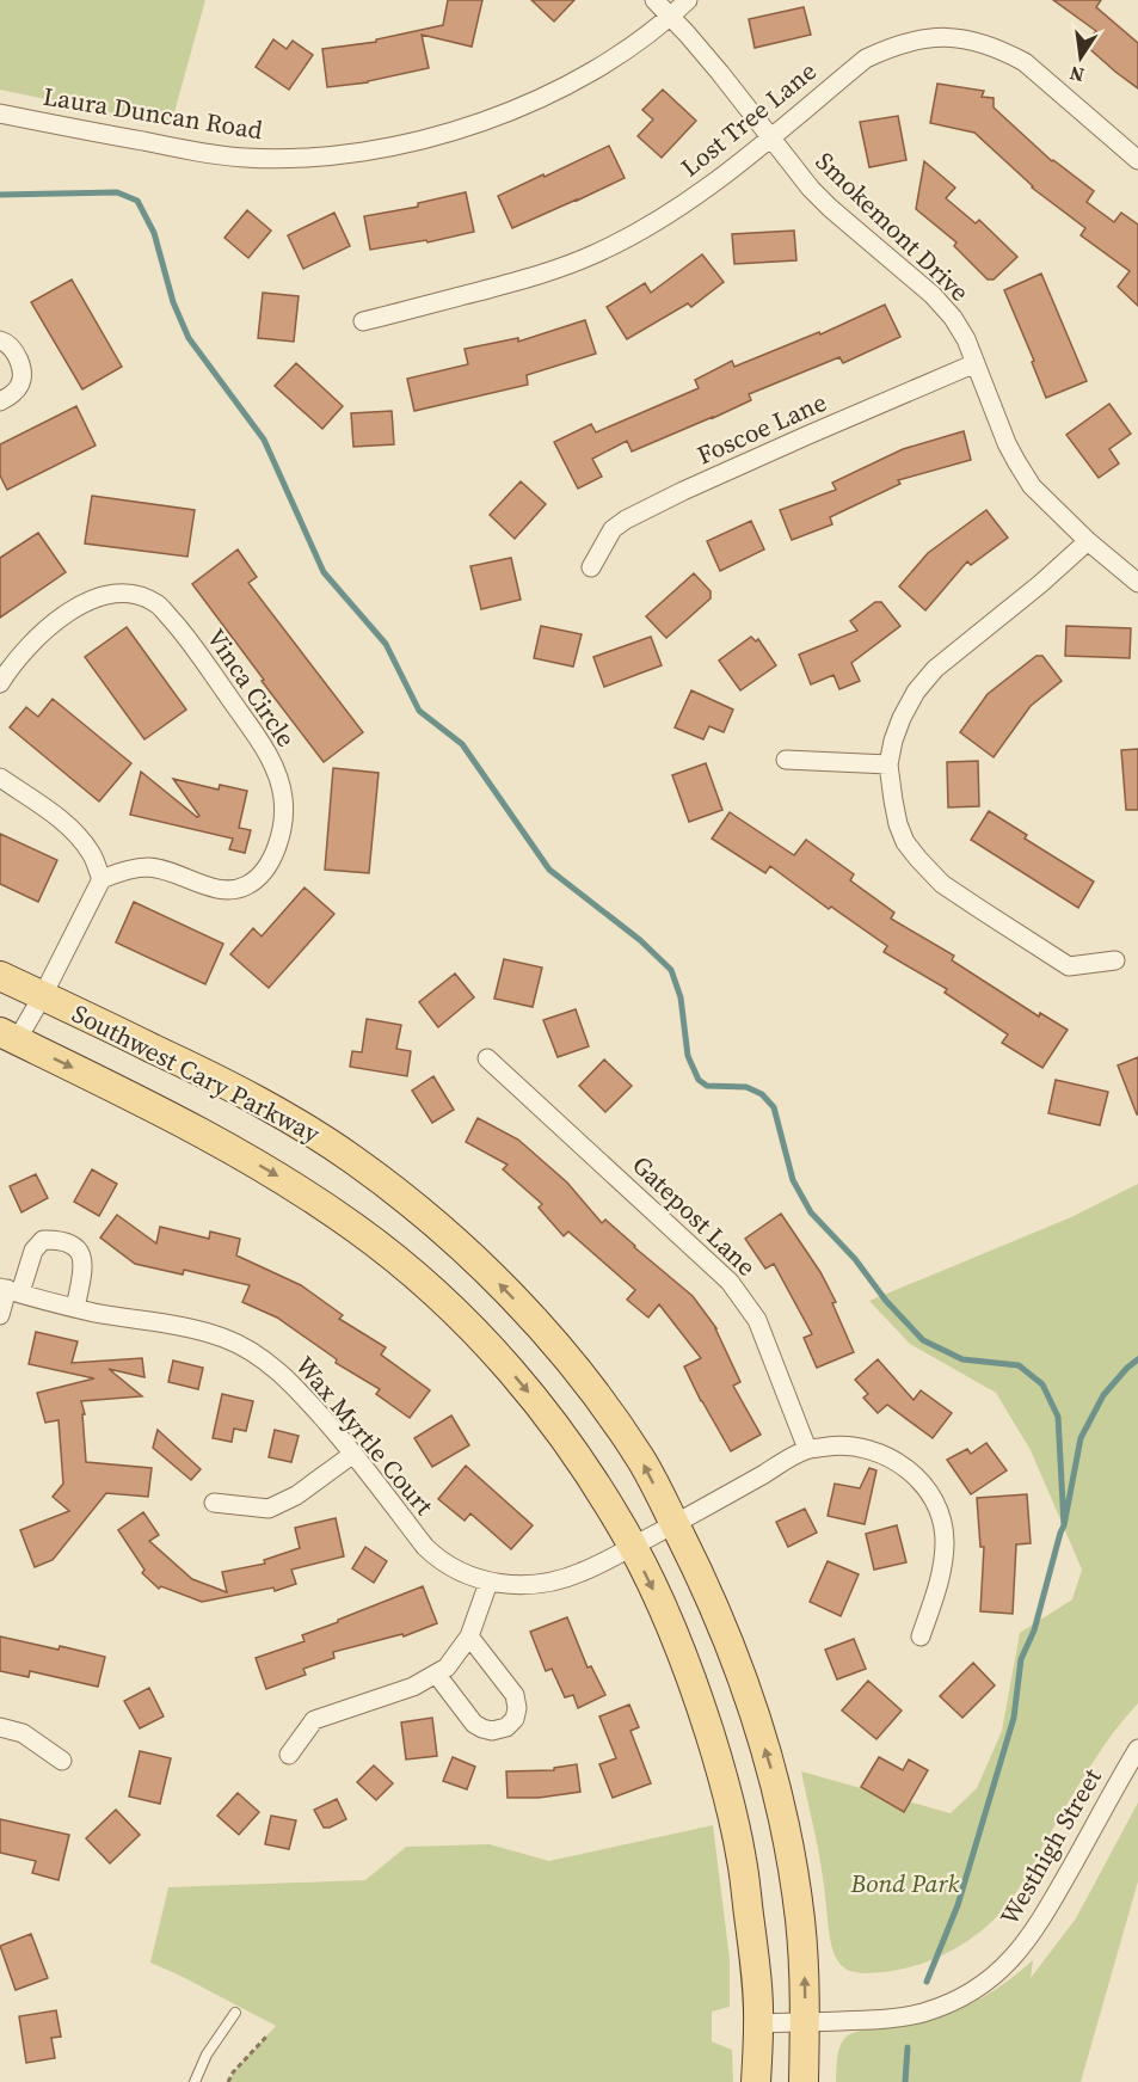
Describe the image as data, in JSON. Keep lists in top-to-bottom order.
{
  "streets": {
    "main road": ["Southwest Cary Parkway"],
    "street": [
      "Laura Duncan Road",
      "Lost Tree Lane",
      "Smokemont Drive",
      "Foscoe Lane",
      "Vinca Circle",
      "Gatepost Lane",
      "Wax Myrtle Court",
      "Westhigh Street"
    ]
  },
  "crossings": [
    ["Laura Duncan Road", "Smokemont Drive"],
    ["Lost Tree Lane", "Smokemont Drive"],
    ["Smokemont Drive", "Foscoe Lane"],
    ["Southwest Cary Parkway", "Wax Myrtle Court"],
    ["Southwest Cary Parkway", "Westhigh Street"],
    ["Gatepost Lane", "Wax Myrtle Court"]
  ],
  "parks": ["Bond Park"],
  "north": "bottom"
}
